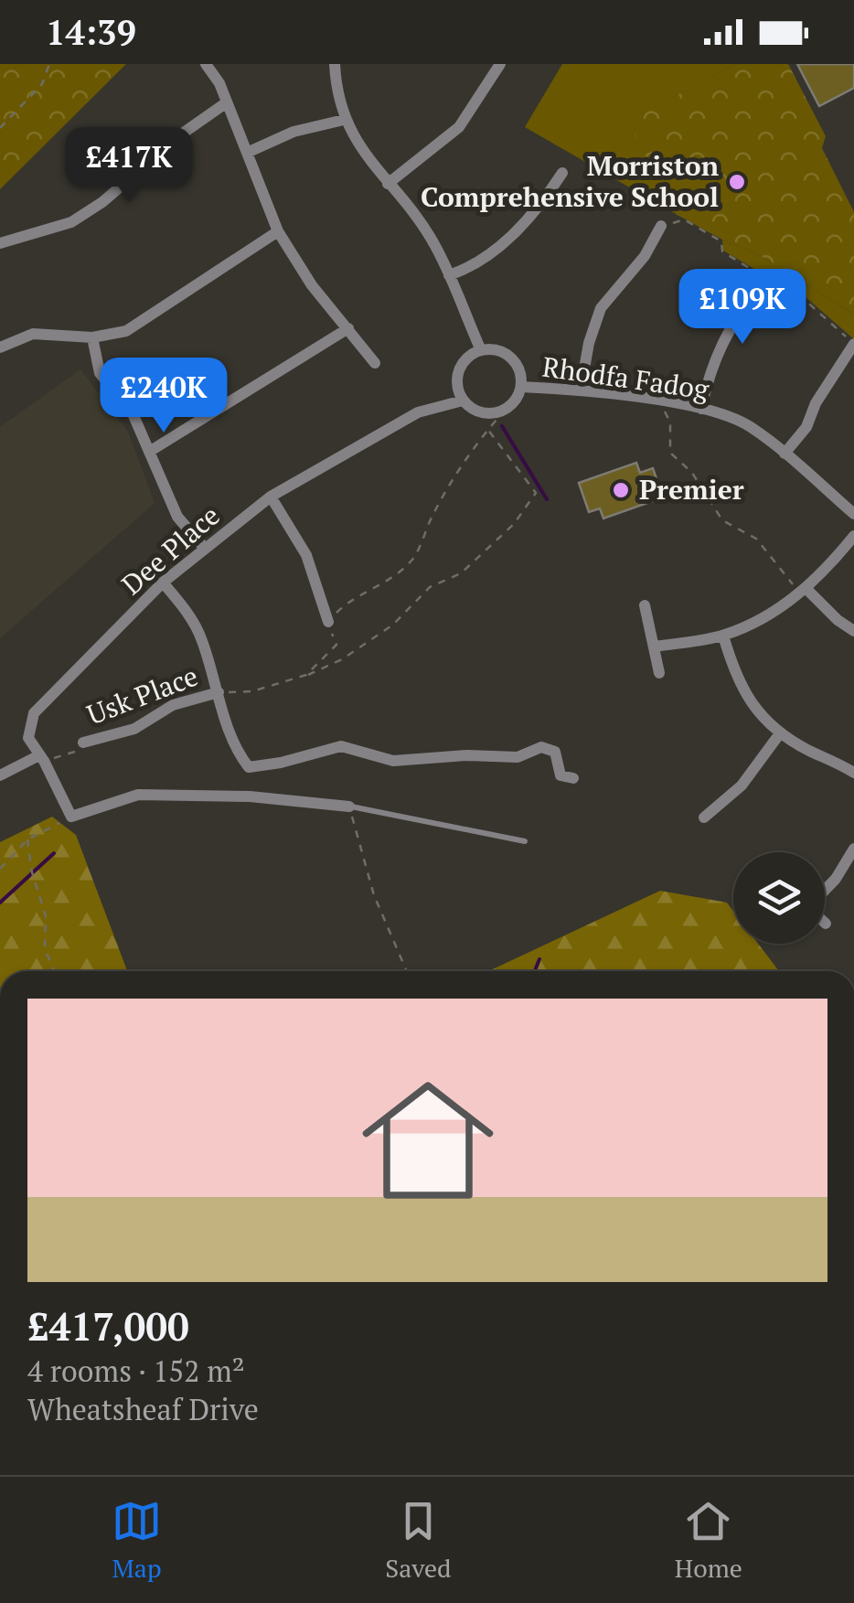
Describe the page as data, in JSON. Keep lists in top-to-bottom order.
{
  "streets": {
    "street": ["Rhodfa Fadog", "Dee Place", "Usk Place"]
  },
  "crossings": [
    ["Rhodfa Fadog", "Dee Place"]
  ],
  "places": ["Morriston Comprehensive School", "Premier"],
  "page": {
    "status": "14:39",
    "price": ["£417K", "£109K", "£240K"],
    "list": [
      {
        "name": "£417,000",
        "note": "4 rooms · 152 m² · Wheatsheaf Drive"
      }
    ],
    "tabs": ["Map", "Saved", "Home"]
  }
}
